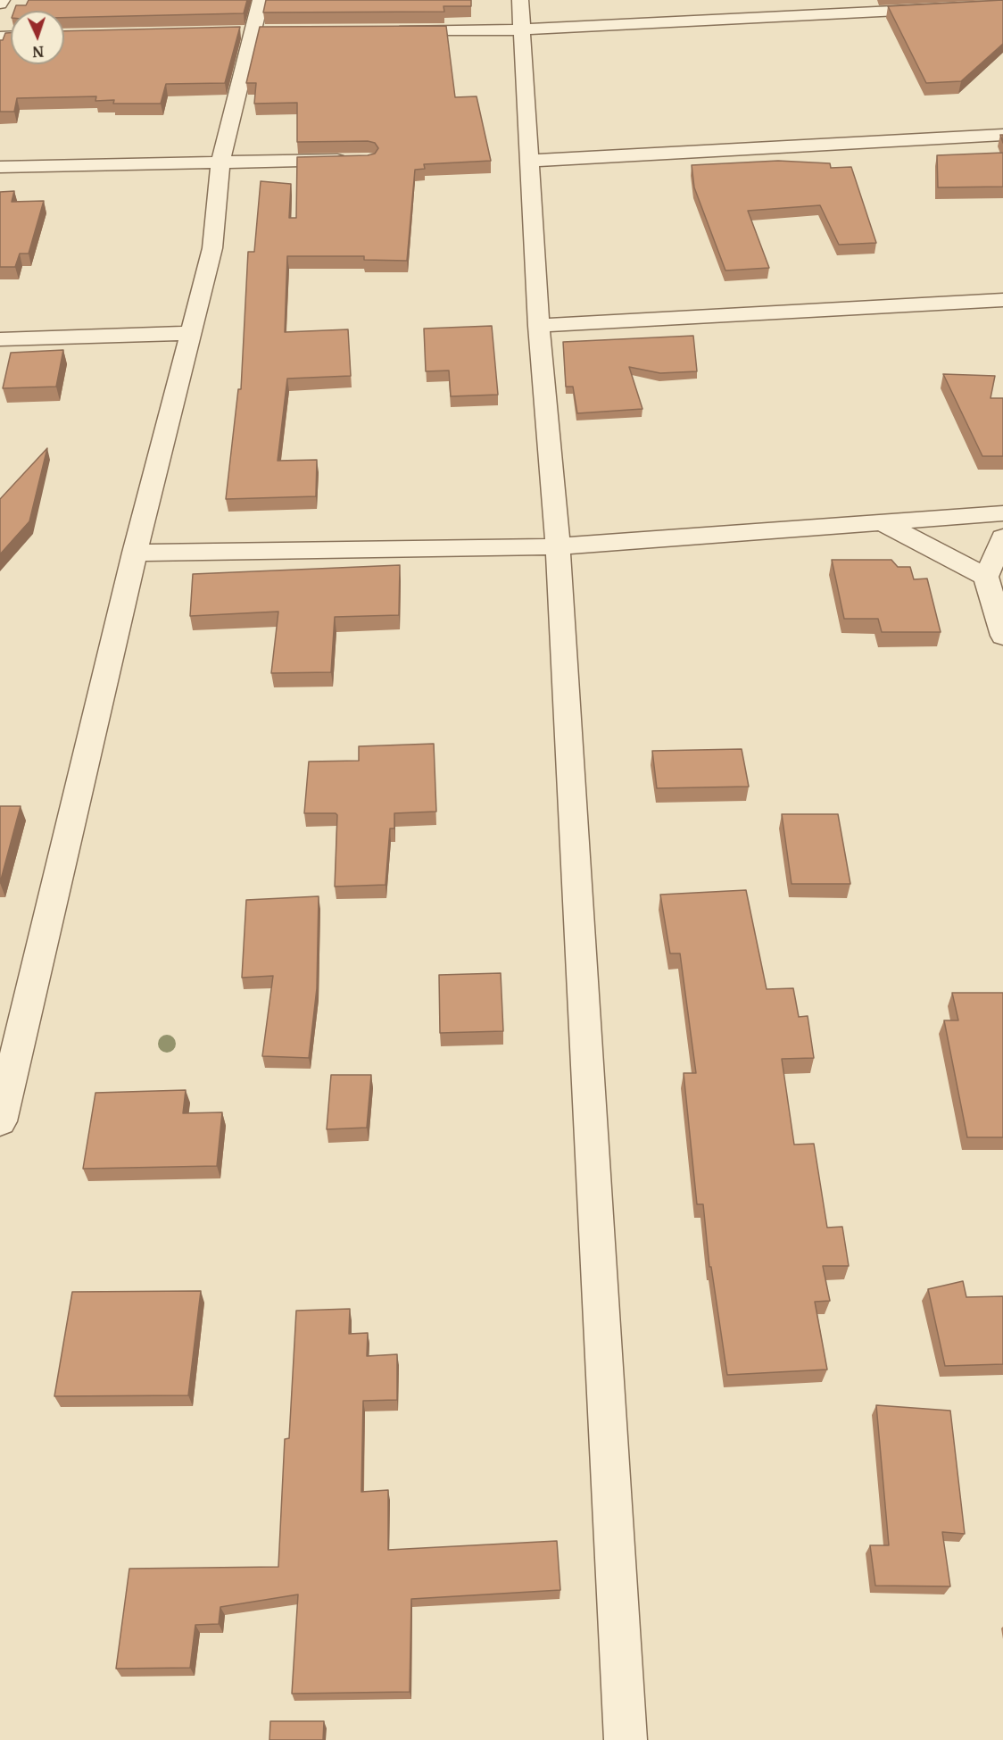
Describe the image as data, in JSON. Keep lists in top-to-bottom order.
{
  "north": "bottom"
}
